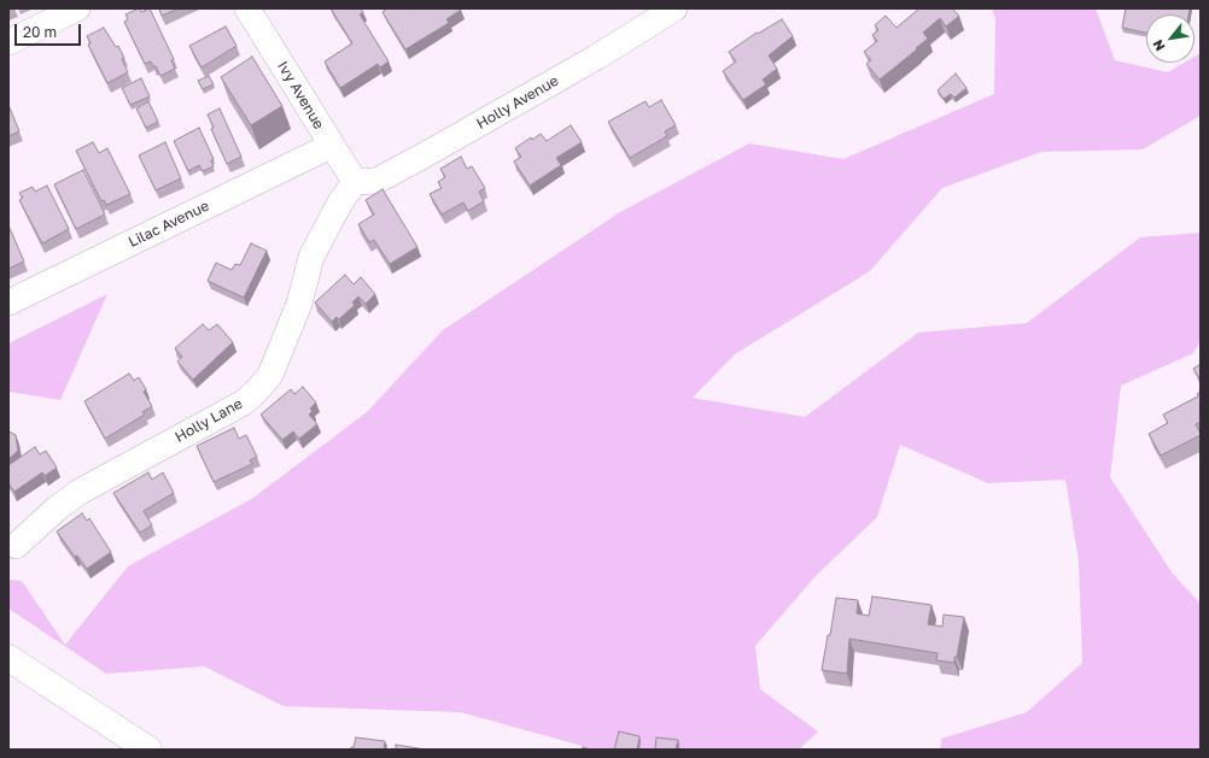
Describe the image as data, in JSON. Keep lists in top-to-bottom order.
{
  "streets": {
    "street": [
      "Ivy Avenue",
      "Holly Avenue",
      "Lilac Avenue",
      "Holly Lane"
    ]
  },
  "crossings": [
    ["Ivy Avenue", "Holly Avenue"],
    ["Ivy Avenue", "Lilac Avenue"],
    ["Ivy Avenue", "Holly Lane"],
    ["Holly Avenue", "Holly Lane"]
  ],
  "scale_bar": "20 m",
  "north": "bottom left"
}
